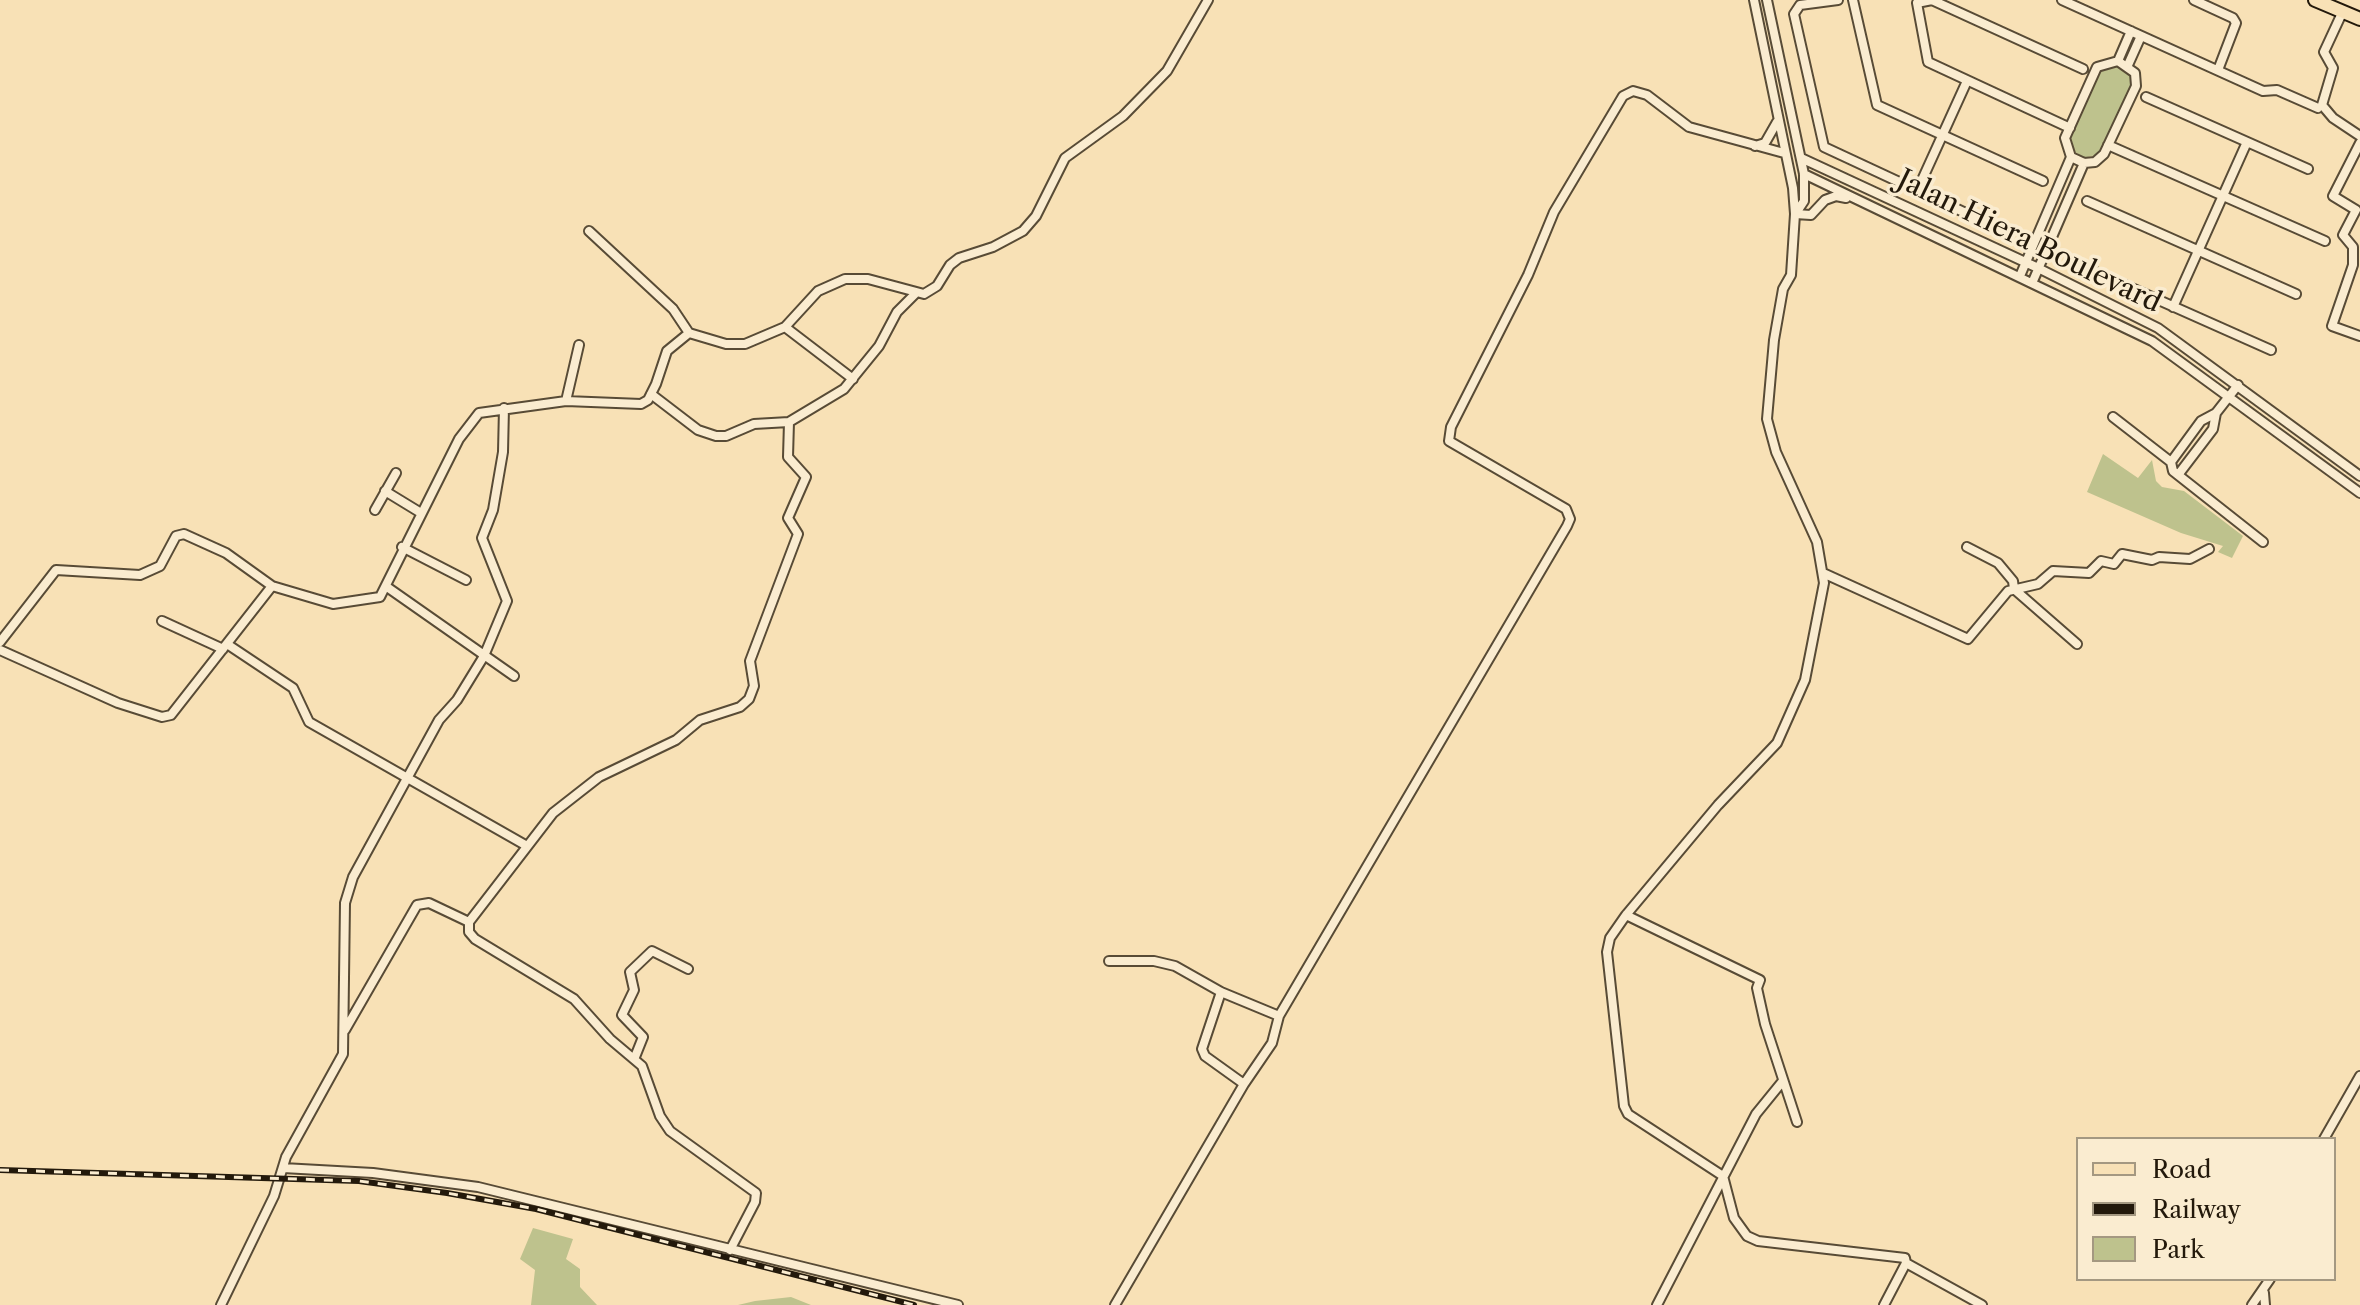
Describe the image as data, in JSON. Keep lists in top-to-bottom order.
{
  "streets": {
    "street": ["Jalan Hiera Boulevard"]
  },
  "legend": ["Road", "Railway", "Park"]
}
